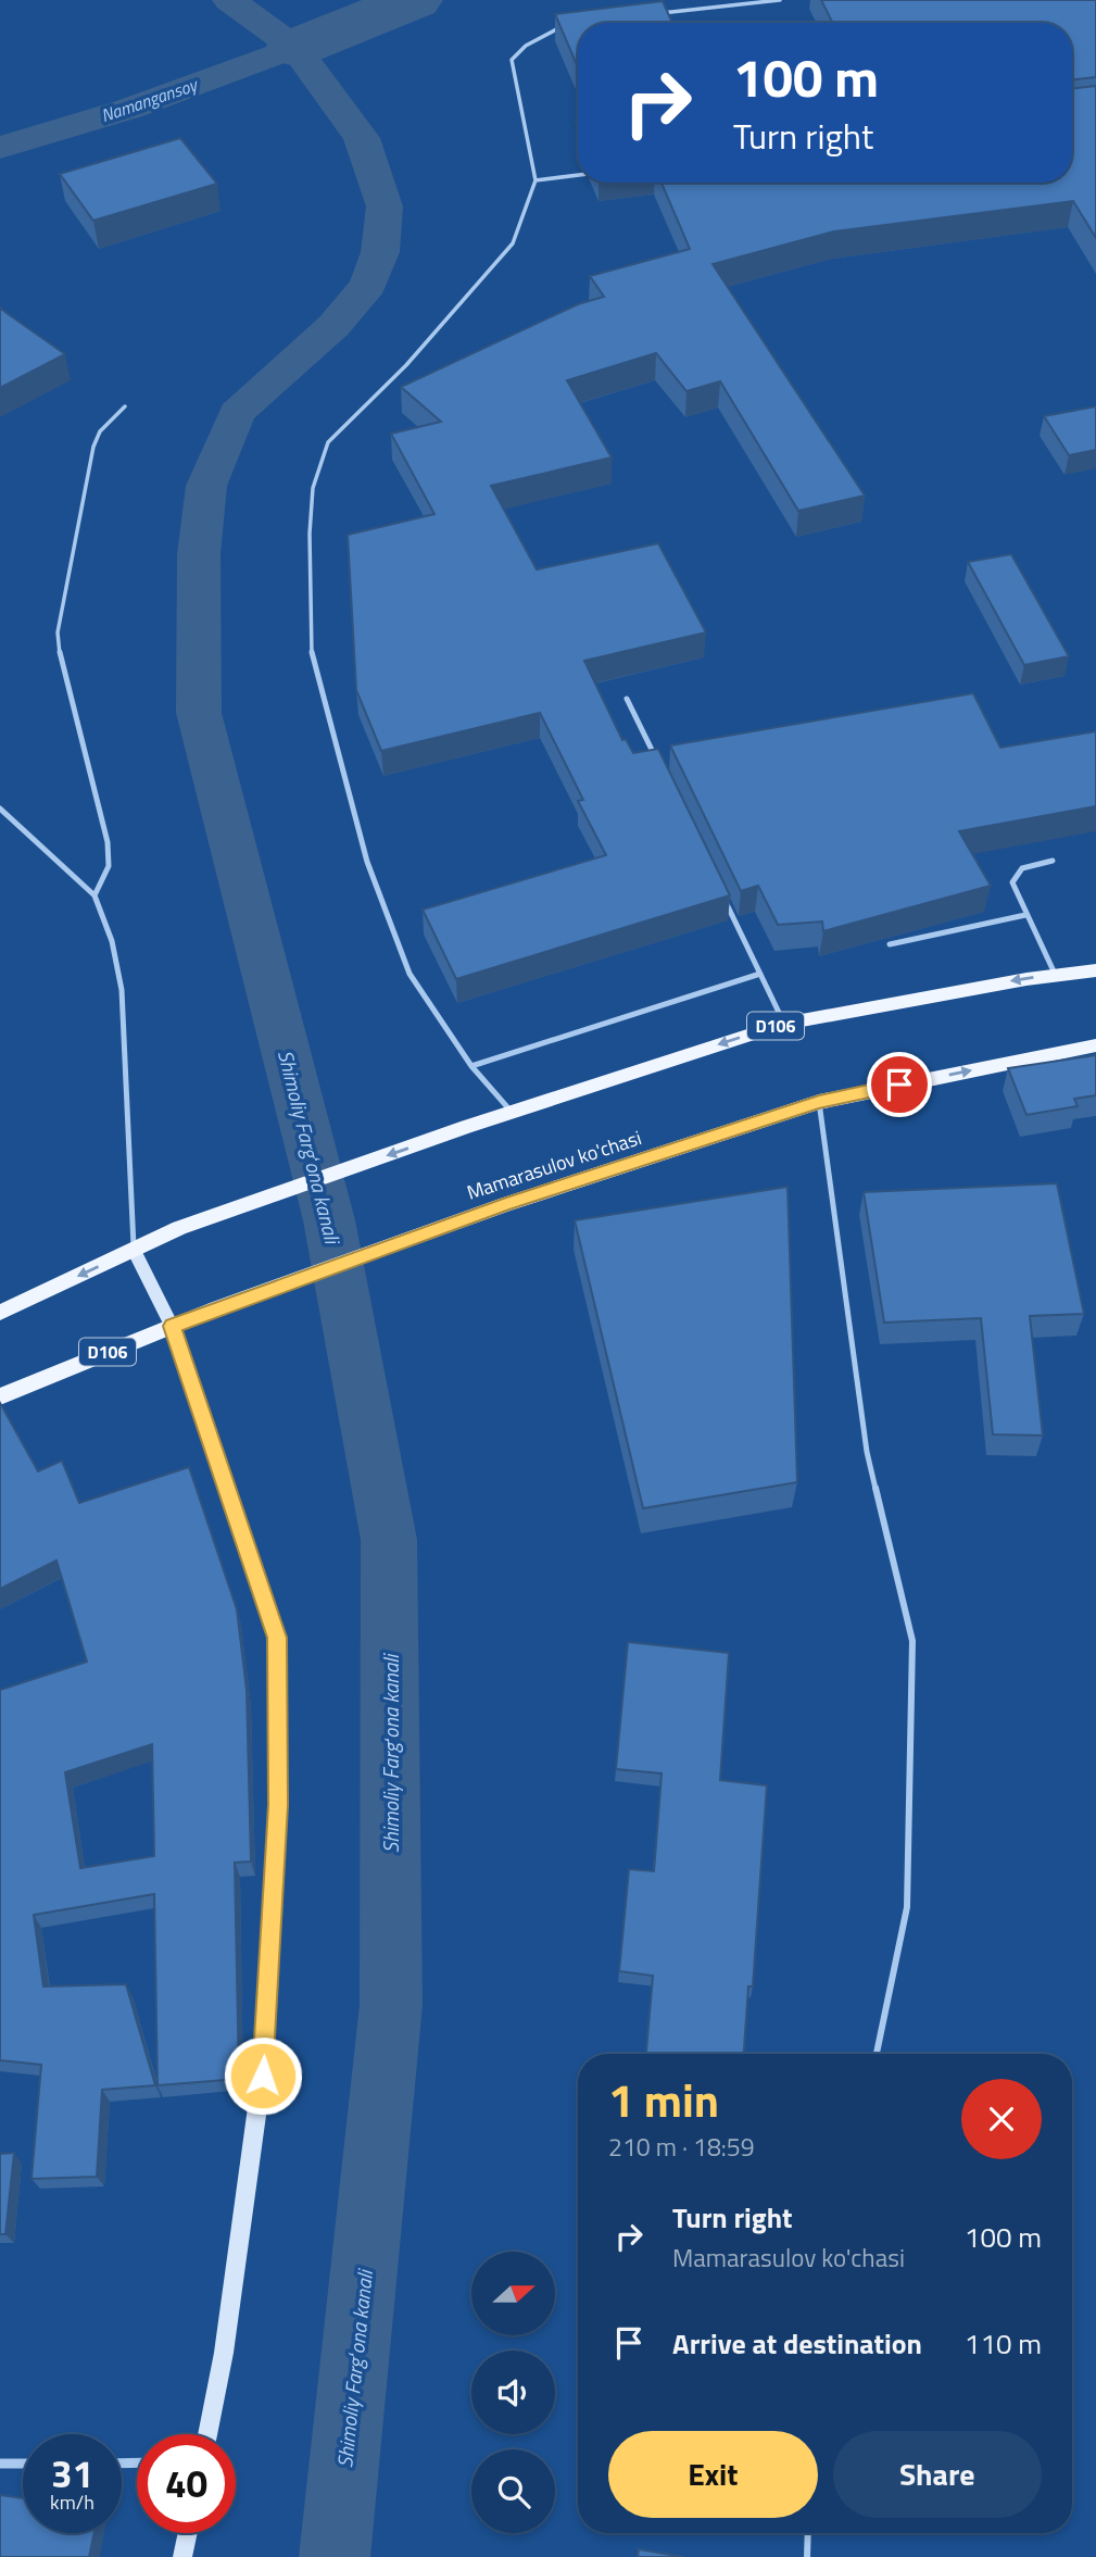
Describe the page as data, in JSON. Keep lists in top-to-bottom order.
{
  "streets": {
    "main road": ["D106", "Mamarasulov ko'chasi"]
  },
  "water": ["Namangansoy", "Shimoliy Fargʻona kanali"],
  "north": "right",
  "page": {
    "turn": ["100 m", "Turn right"],
    "heading": ["1 min", "210 m · 18:59"],
    "list": [
      {
        "name": "Turn right",
        "note": "Mamarasulov ko'chasi",
        "value": "100 m"
      },
      {
        "name": "Arrive at destination",
        "value": "110 m"
      }
    ],
    "buttons": ["Exit", "Share"],
    "speed": "31 km/h",
    "limit": "40"
  }
}
